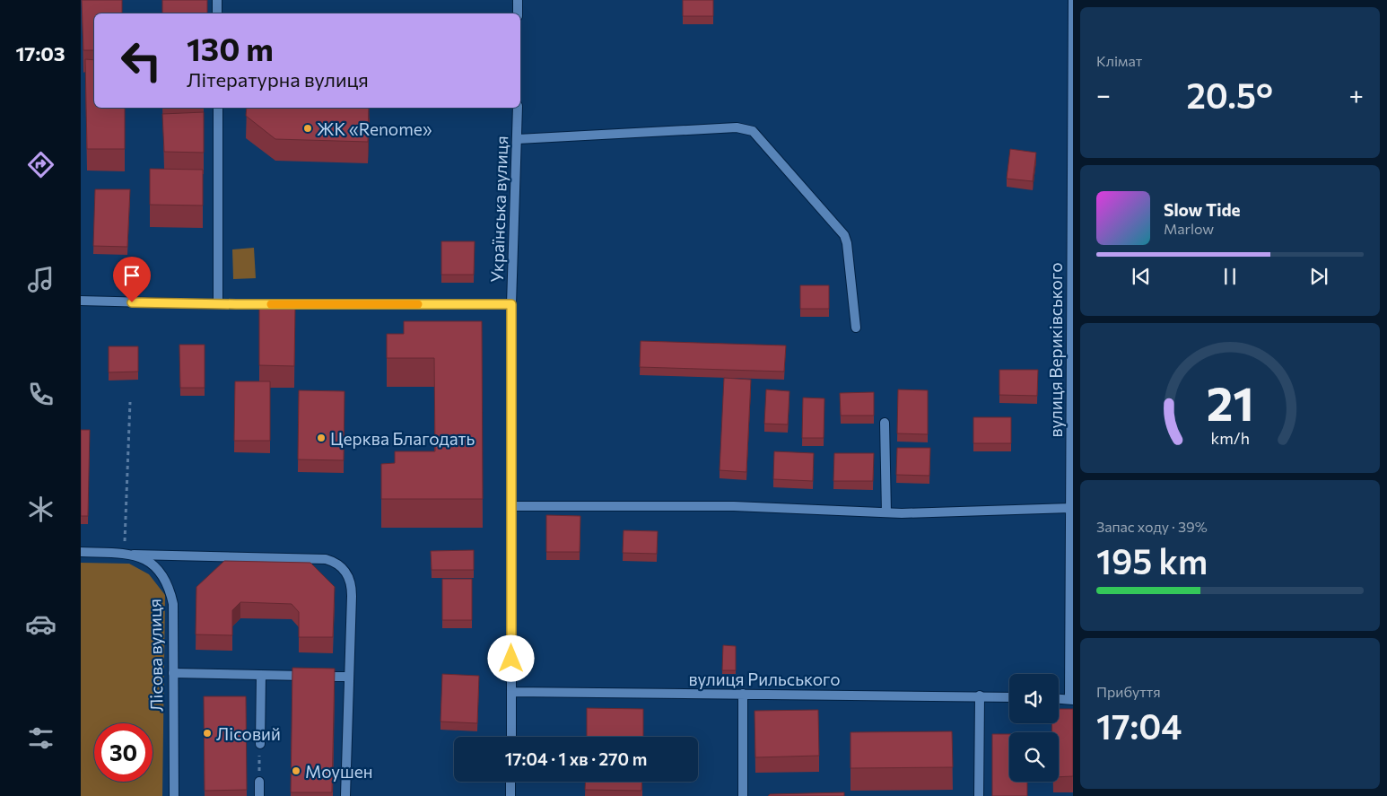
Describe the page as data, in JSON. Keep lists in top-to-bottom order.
{
  "streets": {
    "street": [
      "Українська вулиця",
      "вулиця Вериківського",
      "Лісова вулиця",
      "вулиця Рильського"
    ]
  },
  "crossings": [
    ["Українська вулиця", "вулиця Рильського"]
  ],
  "places": [
    "ЖК «Renome»",
    "Церква Благодать",
    "Лісовий",
    "Моушен"
  ],
  "page": {
    "tabs": "17:03",
    "tile": [
      "Клімат",
      ["Запас ходу · 39%", "195 km"],
      ["Прибуття", "17:04"]
    ],
    "turn": ["130 m", "Літературна вулиця"],
    "heat": ["−", "20.5°", "+"],
    "song": ["Slow Tide", "Marlow"],
    "limit": "30",
    "trip": "17:04 · 1 хв · 270 m",
    "gauge": ["21", "km/h"]
  }
}
